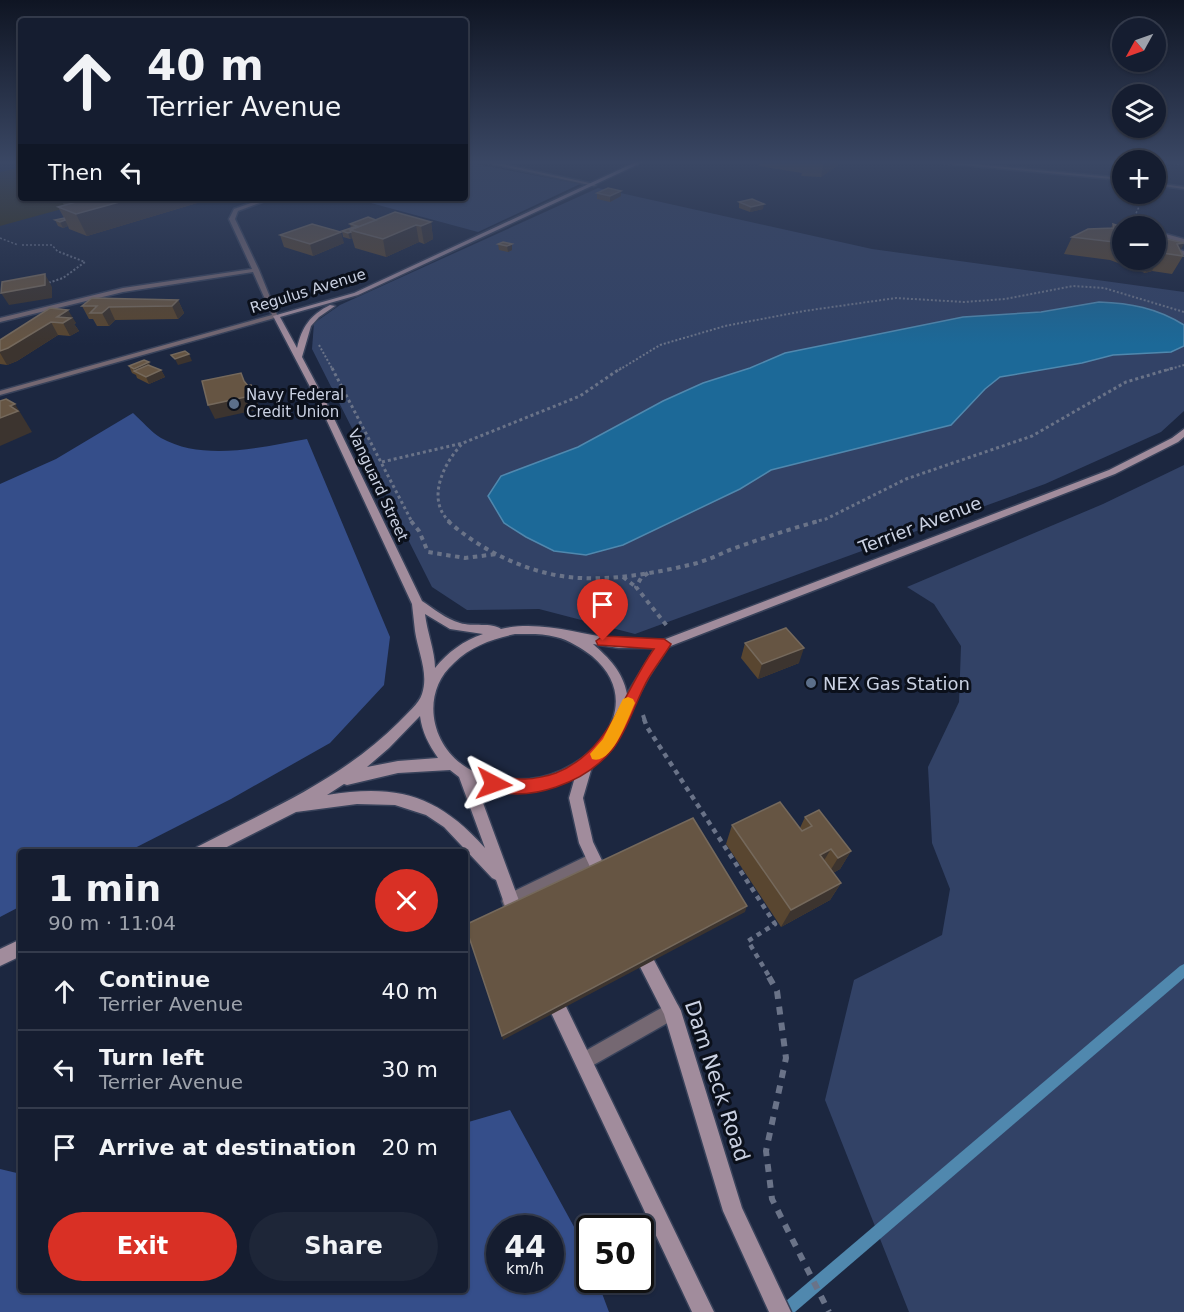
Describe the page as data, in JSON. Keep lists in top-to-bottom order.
{
  "streets": {
    "street": [
      "Regulus Avenue",
      "Vanguard Street",
      "Terrier Avenue",
      "Dam Neck Road"
    ]
  },
  "crossings": [
    ["Regulus Avenue", "Vanguard Street"],
    ["Vanguard Street", "Terrier Avenue"]
  ],
  "places": ["Navy Federal Credit Union", "NEX Gas Station"],
  "north": "bottom left",
  "page": {
    "map_buttons": ["+", "−"],
    "turn": ["40 m", "Terrier Avenue"],
    "then": "Then",
    "heading": ["1 min", "90 m · 11:04"],
    "list": [
      {
        "name": "Continue",
        "note": "Terrier Avenue",
        "value": "40 m"
      },
      {
        "name": "Turn left",
        "note": "Terrier Avenue",
        "value": "30 m"
      },
      {
        "name": "Arrive at destination",
        "value": "20 m"
      }
    ],
    "buttons": ["Exit", "Share"],
    "speed": "44 km/h",
    "limit": "50"
  }
}
